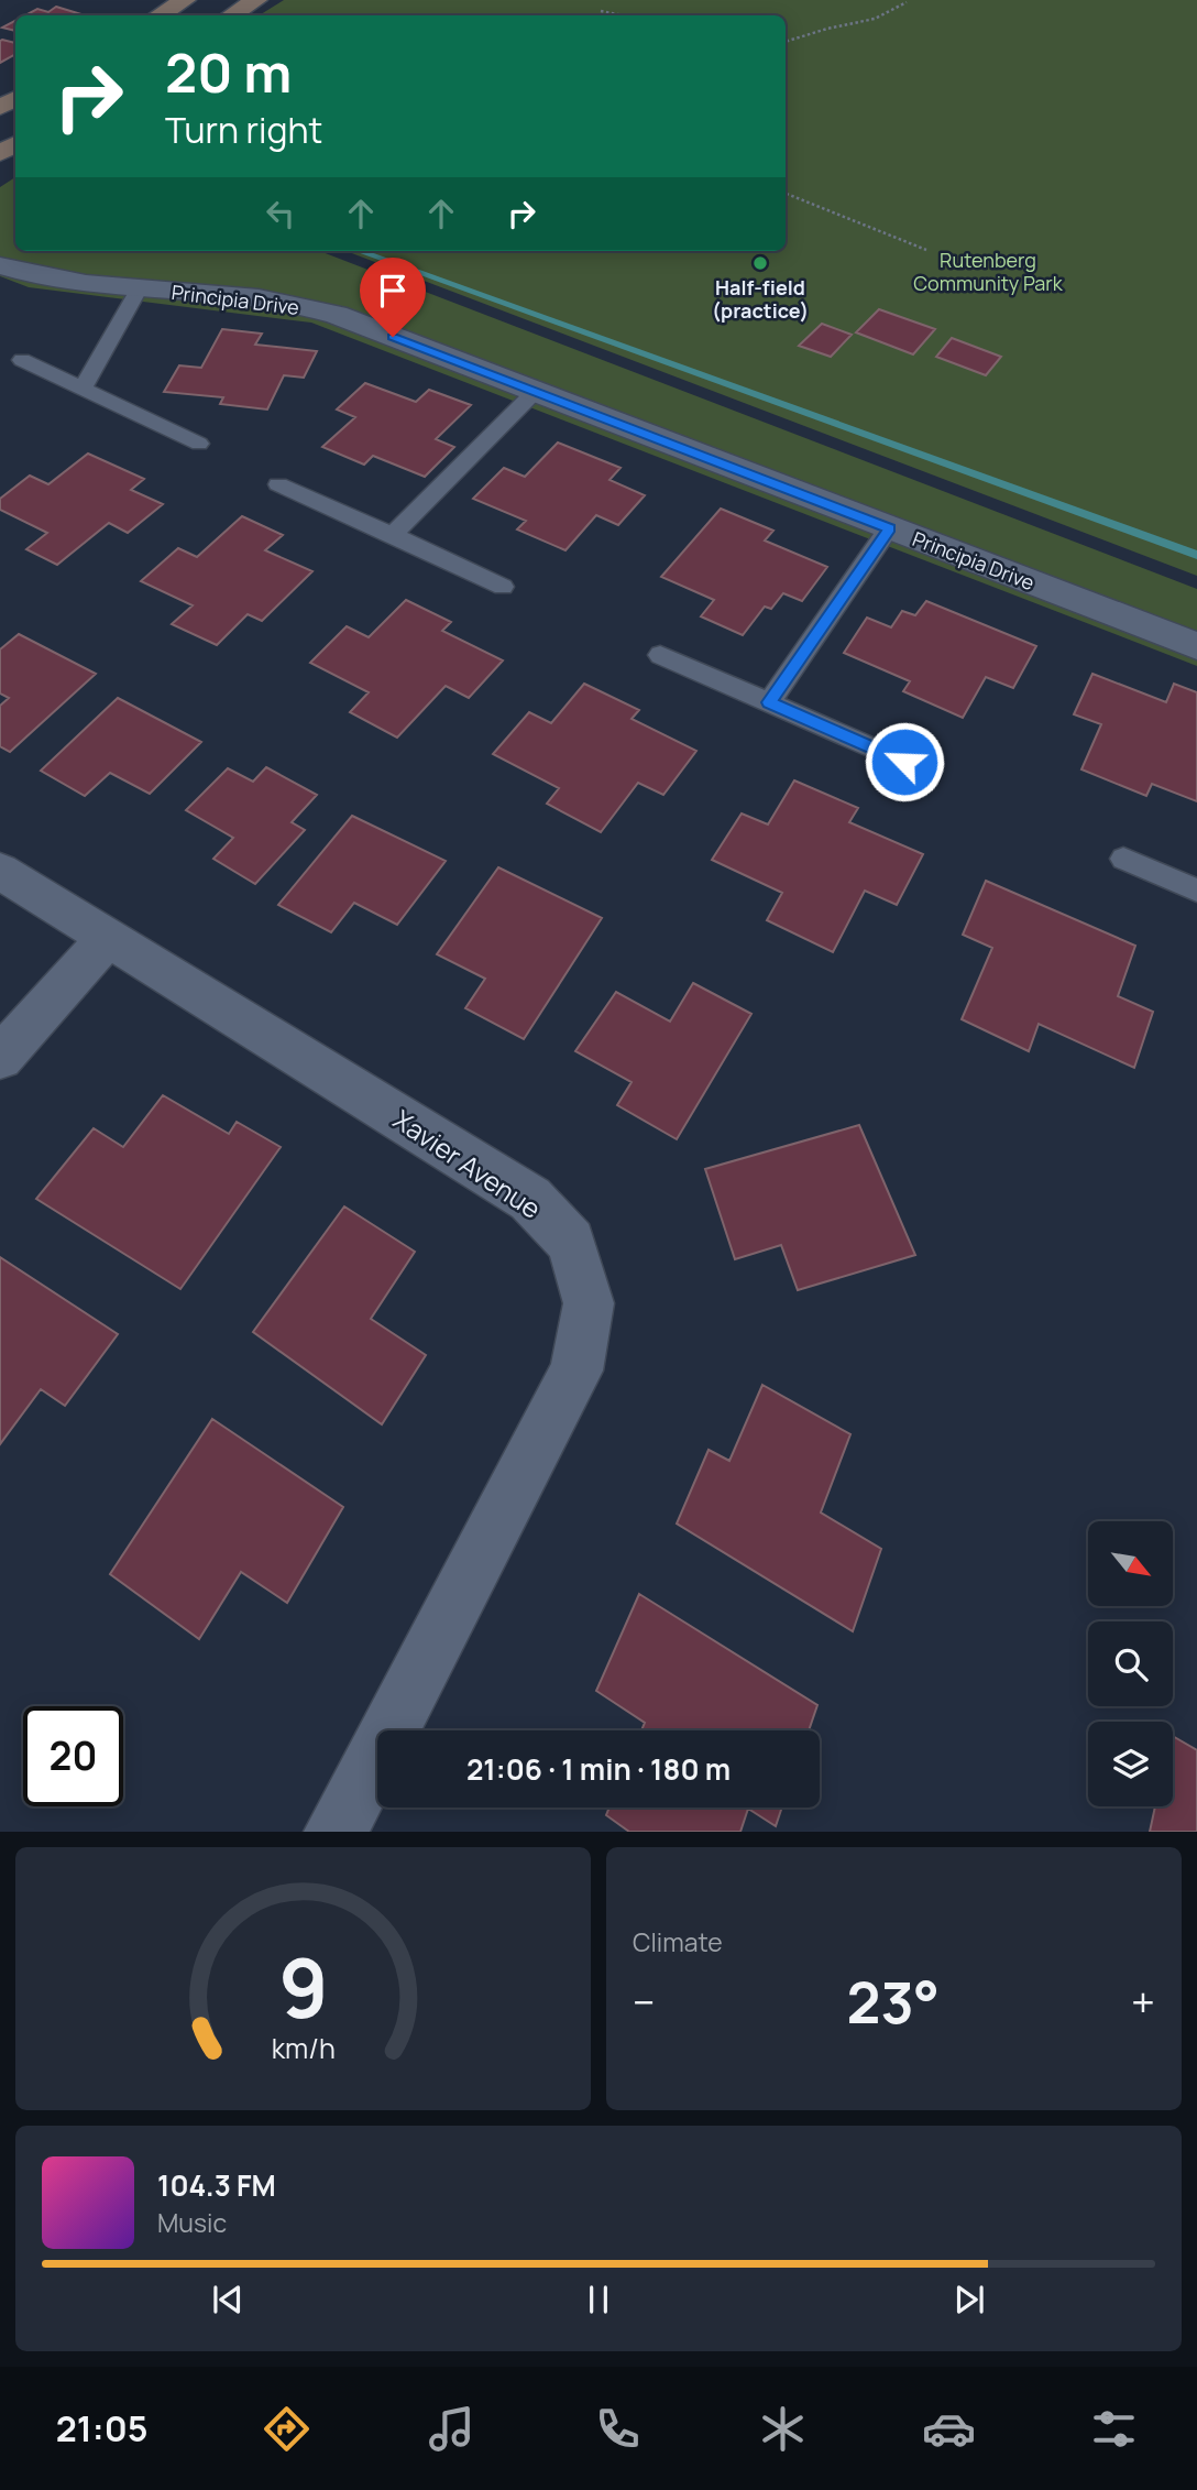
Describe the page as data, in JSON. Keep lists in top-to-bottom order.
{
  "streets": {
    "street": ["Principia Drive", "Xavier Avenue"]
  },
  "parks": ["Rutenberg Community Park"],
  "places": ["Half-field (practice)"],
  "north": "bottom right",
  "page": {
    "turn": ["20 m", "Turn right"],
    "limit": "20",
    "trip": "21:06 · 1 min · 180 m",
    "tile": "Climate",
    "heat": ["−", "23°", "+"],
    "song": ["104.3 FM", "Music"],
    "tabs": "21:05",
    "gauge": ["9", "km/h"]
  }
}
